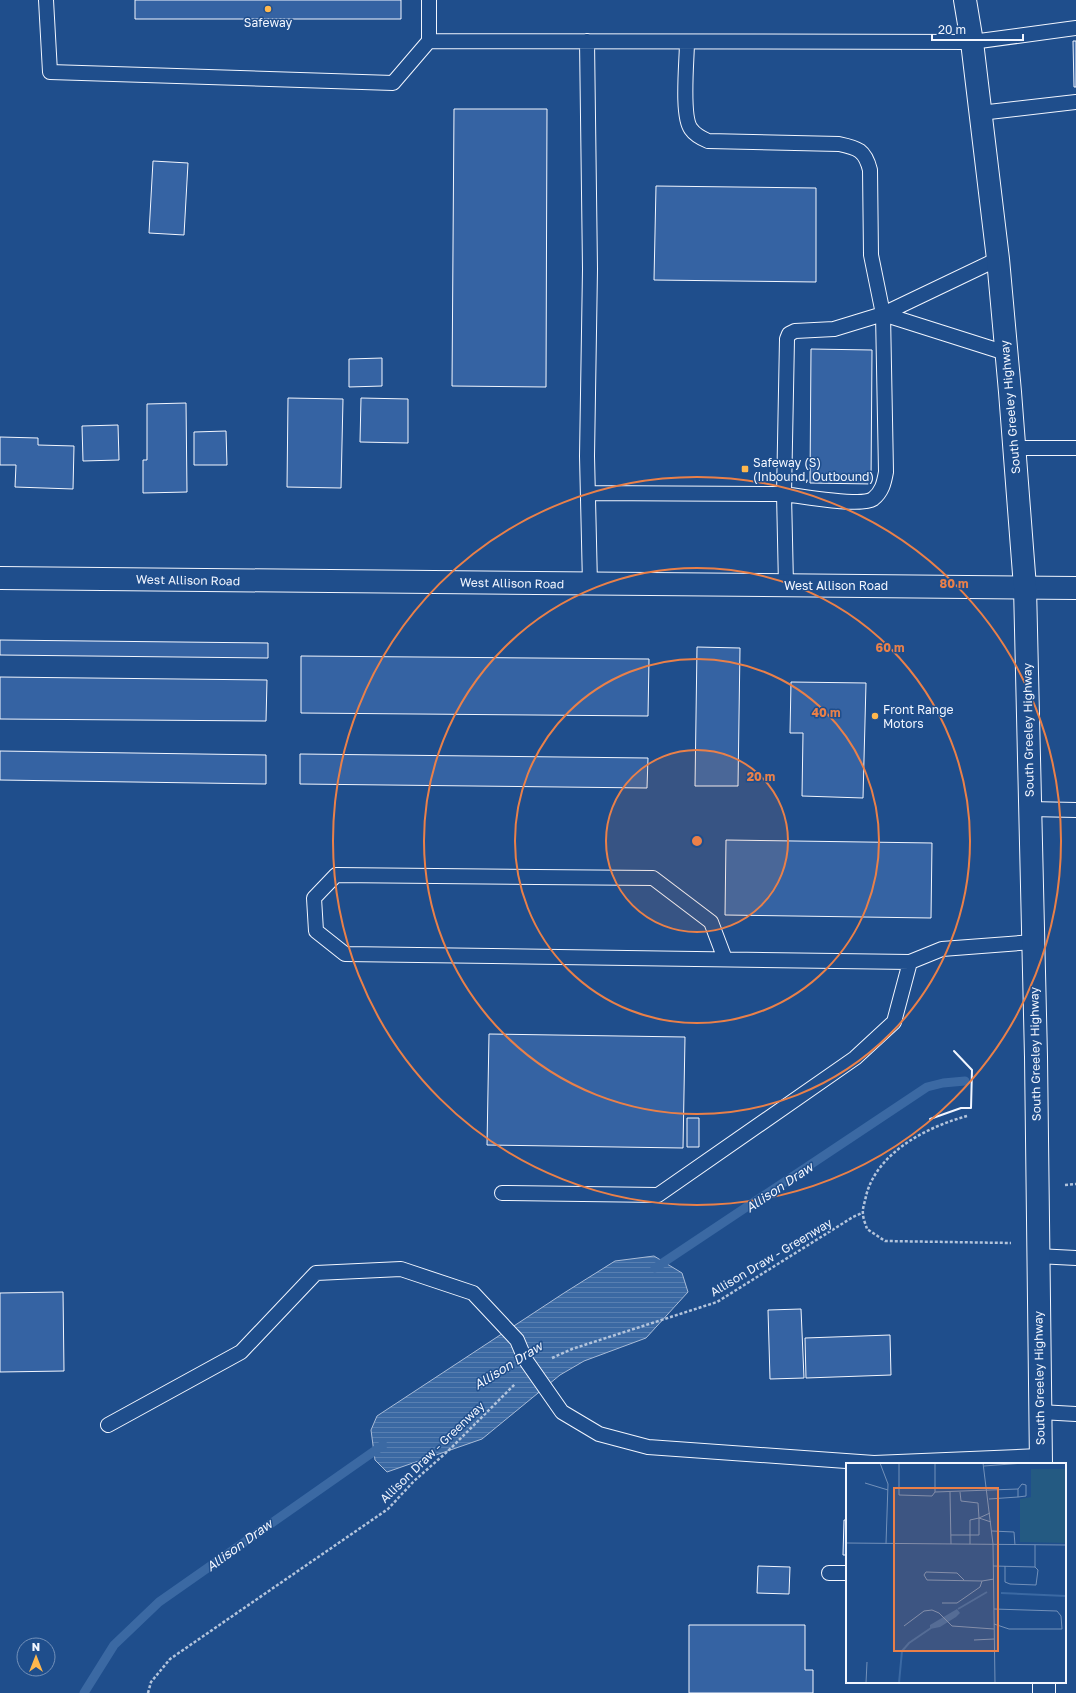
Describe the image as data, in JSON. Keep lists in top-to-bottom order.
{
  "streets": {
    "main road": ["South Greeley Highway", "West Allison Road"],
    "path": ["Allison Draw - Greenway"]
  },
  "crossings": [
    ["South Greeley Highway", "West Allison Road"]
  ],
  "water": ["Allison Draw"],
  "places": {
    "other": ["Safeway", "Front Range Motors"],
    "transit": ["Safeway (S) (Inbound, Outbound)"]
  },
  "scale_bar": "20 m",
  "north": "top",
  "rings": [
    "80 m",
    "60 m",
    "40 m",
    "20 m"
  ]
}
